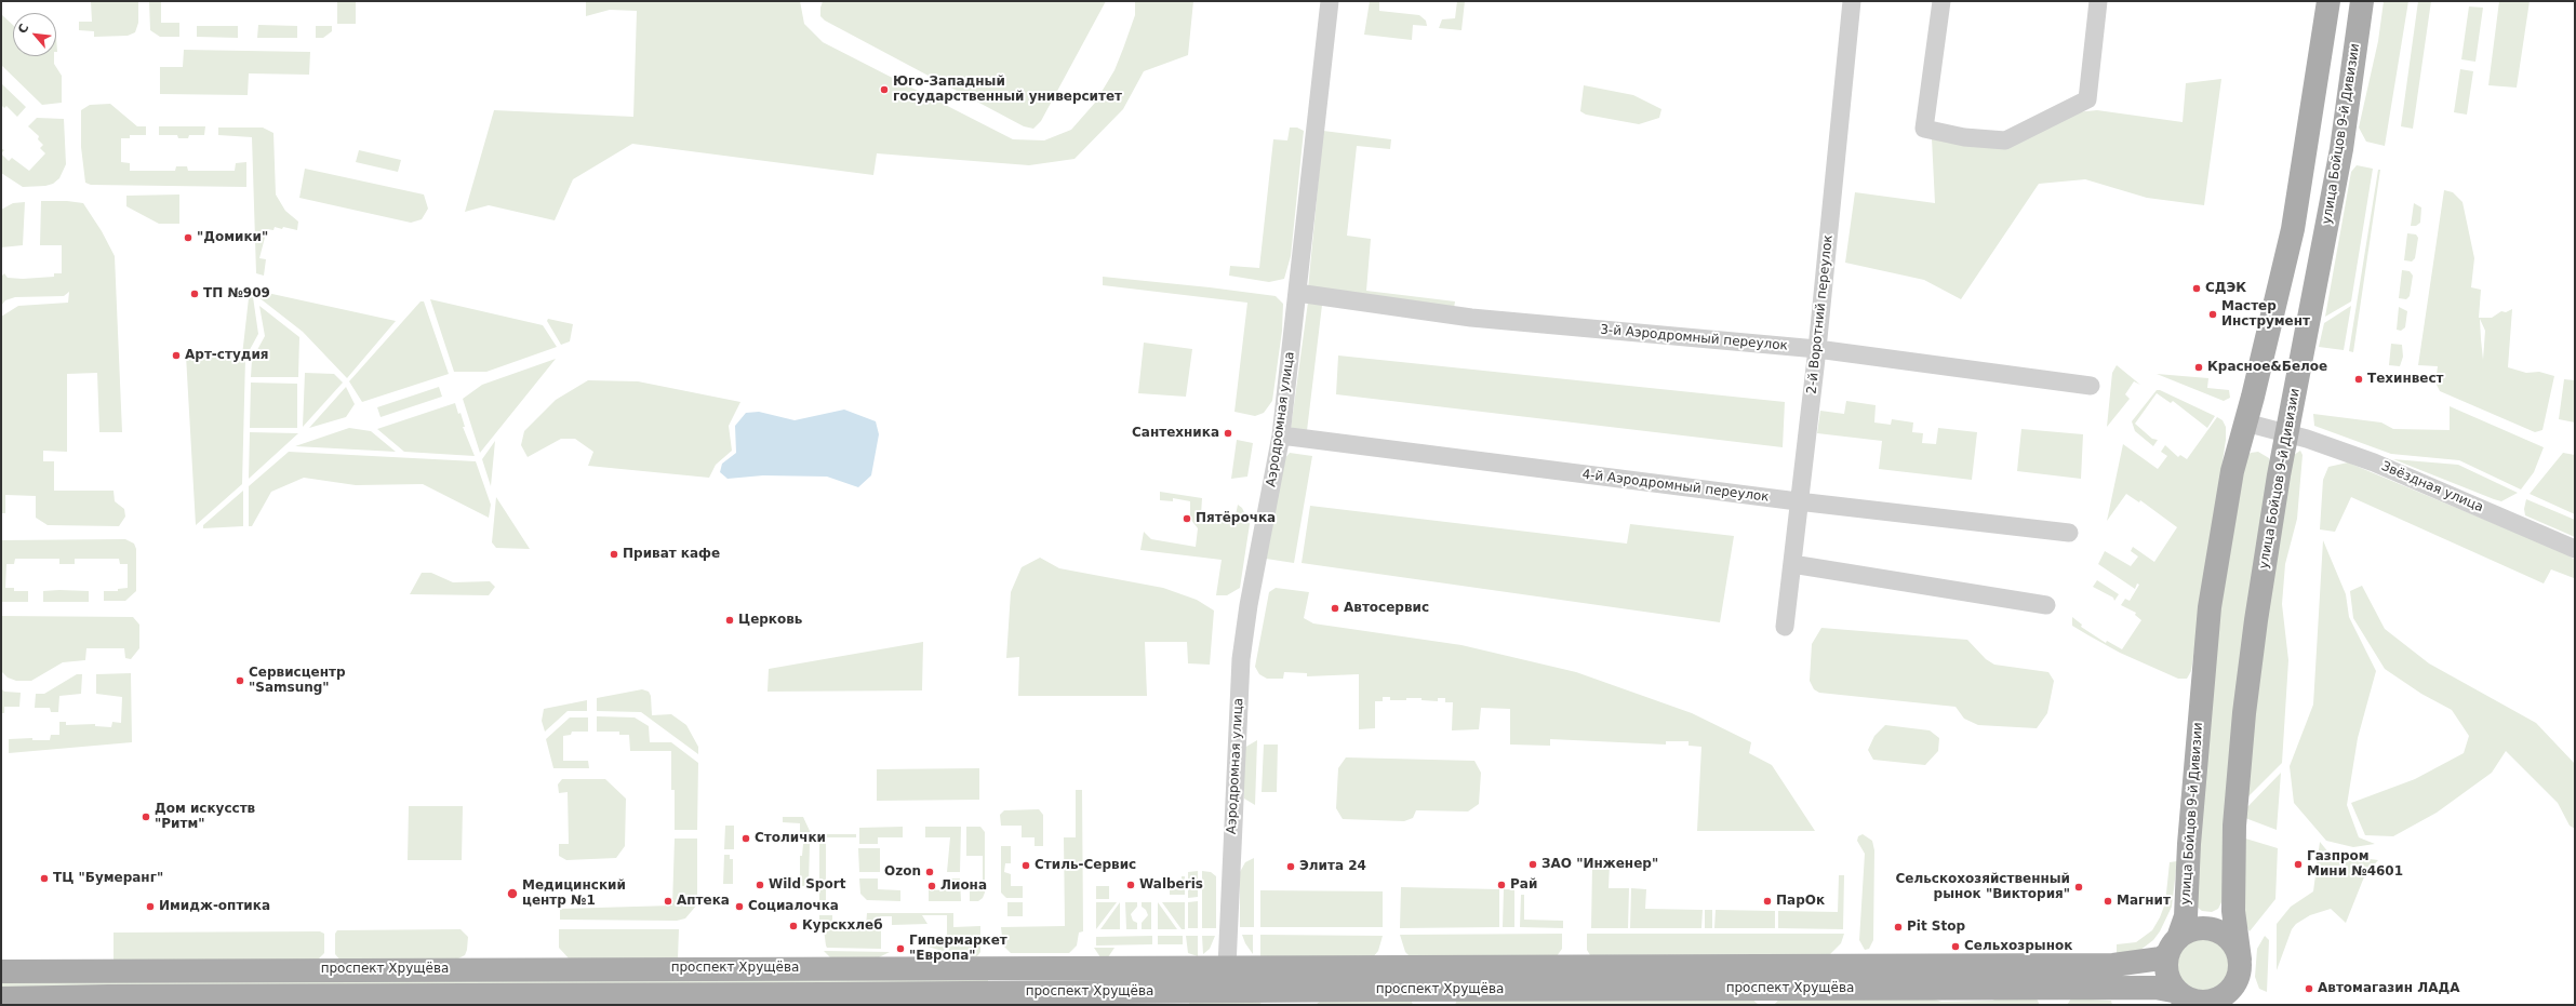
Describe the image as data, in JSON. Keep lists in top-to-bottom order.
{
  "streets": {
    "main road": ["улица Бойцов 9-й Дивизии", "проспект Хрущёва"],
    "street": [
      "2-й Воротний переулок",
      "3-й Аэродромный переулок",
      "Аэродромная улица",
      "4-й Аэродромный переулок",
      "Звёздная улица"
    ]
  },
  "crossings": [
    ["улица Бойцов 9-й Дивизии", "Звёздная улица"],
    ["улица Бойцов 9-й Дивизии", "проспект Хрущёва"],
    ["2-й Воротний переулок", "3-й Аэродромный переулок"],
    ["2-й Воротний переулок", "4-й Аэродромный переулок"],
    ["3-й Аэродромный переулок", "Аэродромная улица"],
    ["Аэродромная улица", "4-й Аэродромный переулок"],
    ["Аэродромная улица", "проспект Хрущёва"]
  ],
  "places": [
    "Юго-Западный государственный университет",
    "\"Домики\"",
    "СДЭК",
    "ТП №909",
    "Мастер Инструмент",
    "Арт-студия",
    "Красное&Белое",
    "Техинвест",
    "Сантехника",
    "Пятёрочка",
    "Приват кафе",
    "Автосервис",
    "Церковь",
    "Сервисцентр \"Samsung\"",
    "Дом искусств \"Ритм\"",
    "Столички",
    "ЗАО \"Инженер\"",
    "Газпром Мини №4601",
    "Стиль-Сервис",
    "Элита 24",
    "Ozon",
    "ТЦ \"Бумеранг\"",
    "Wild Sport",
    "Walberis",
    "Рай",
    "Лиона",
    "Сельскохозяйственный рынок \"Виктория\"",
    "Медицинский центр №1",
    "Аптека",
    "ПарОк",
    "Магнит",
    "Имидж-оптика",
    "Социалочка",
    "Курскхлеб",
    "Pit Stop",
    "Сельхозрынок",
    "Гипермаркет \"Европа\"",
    "Автомагазин ЛАДА"
  ],
  "north": "top left"
}
